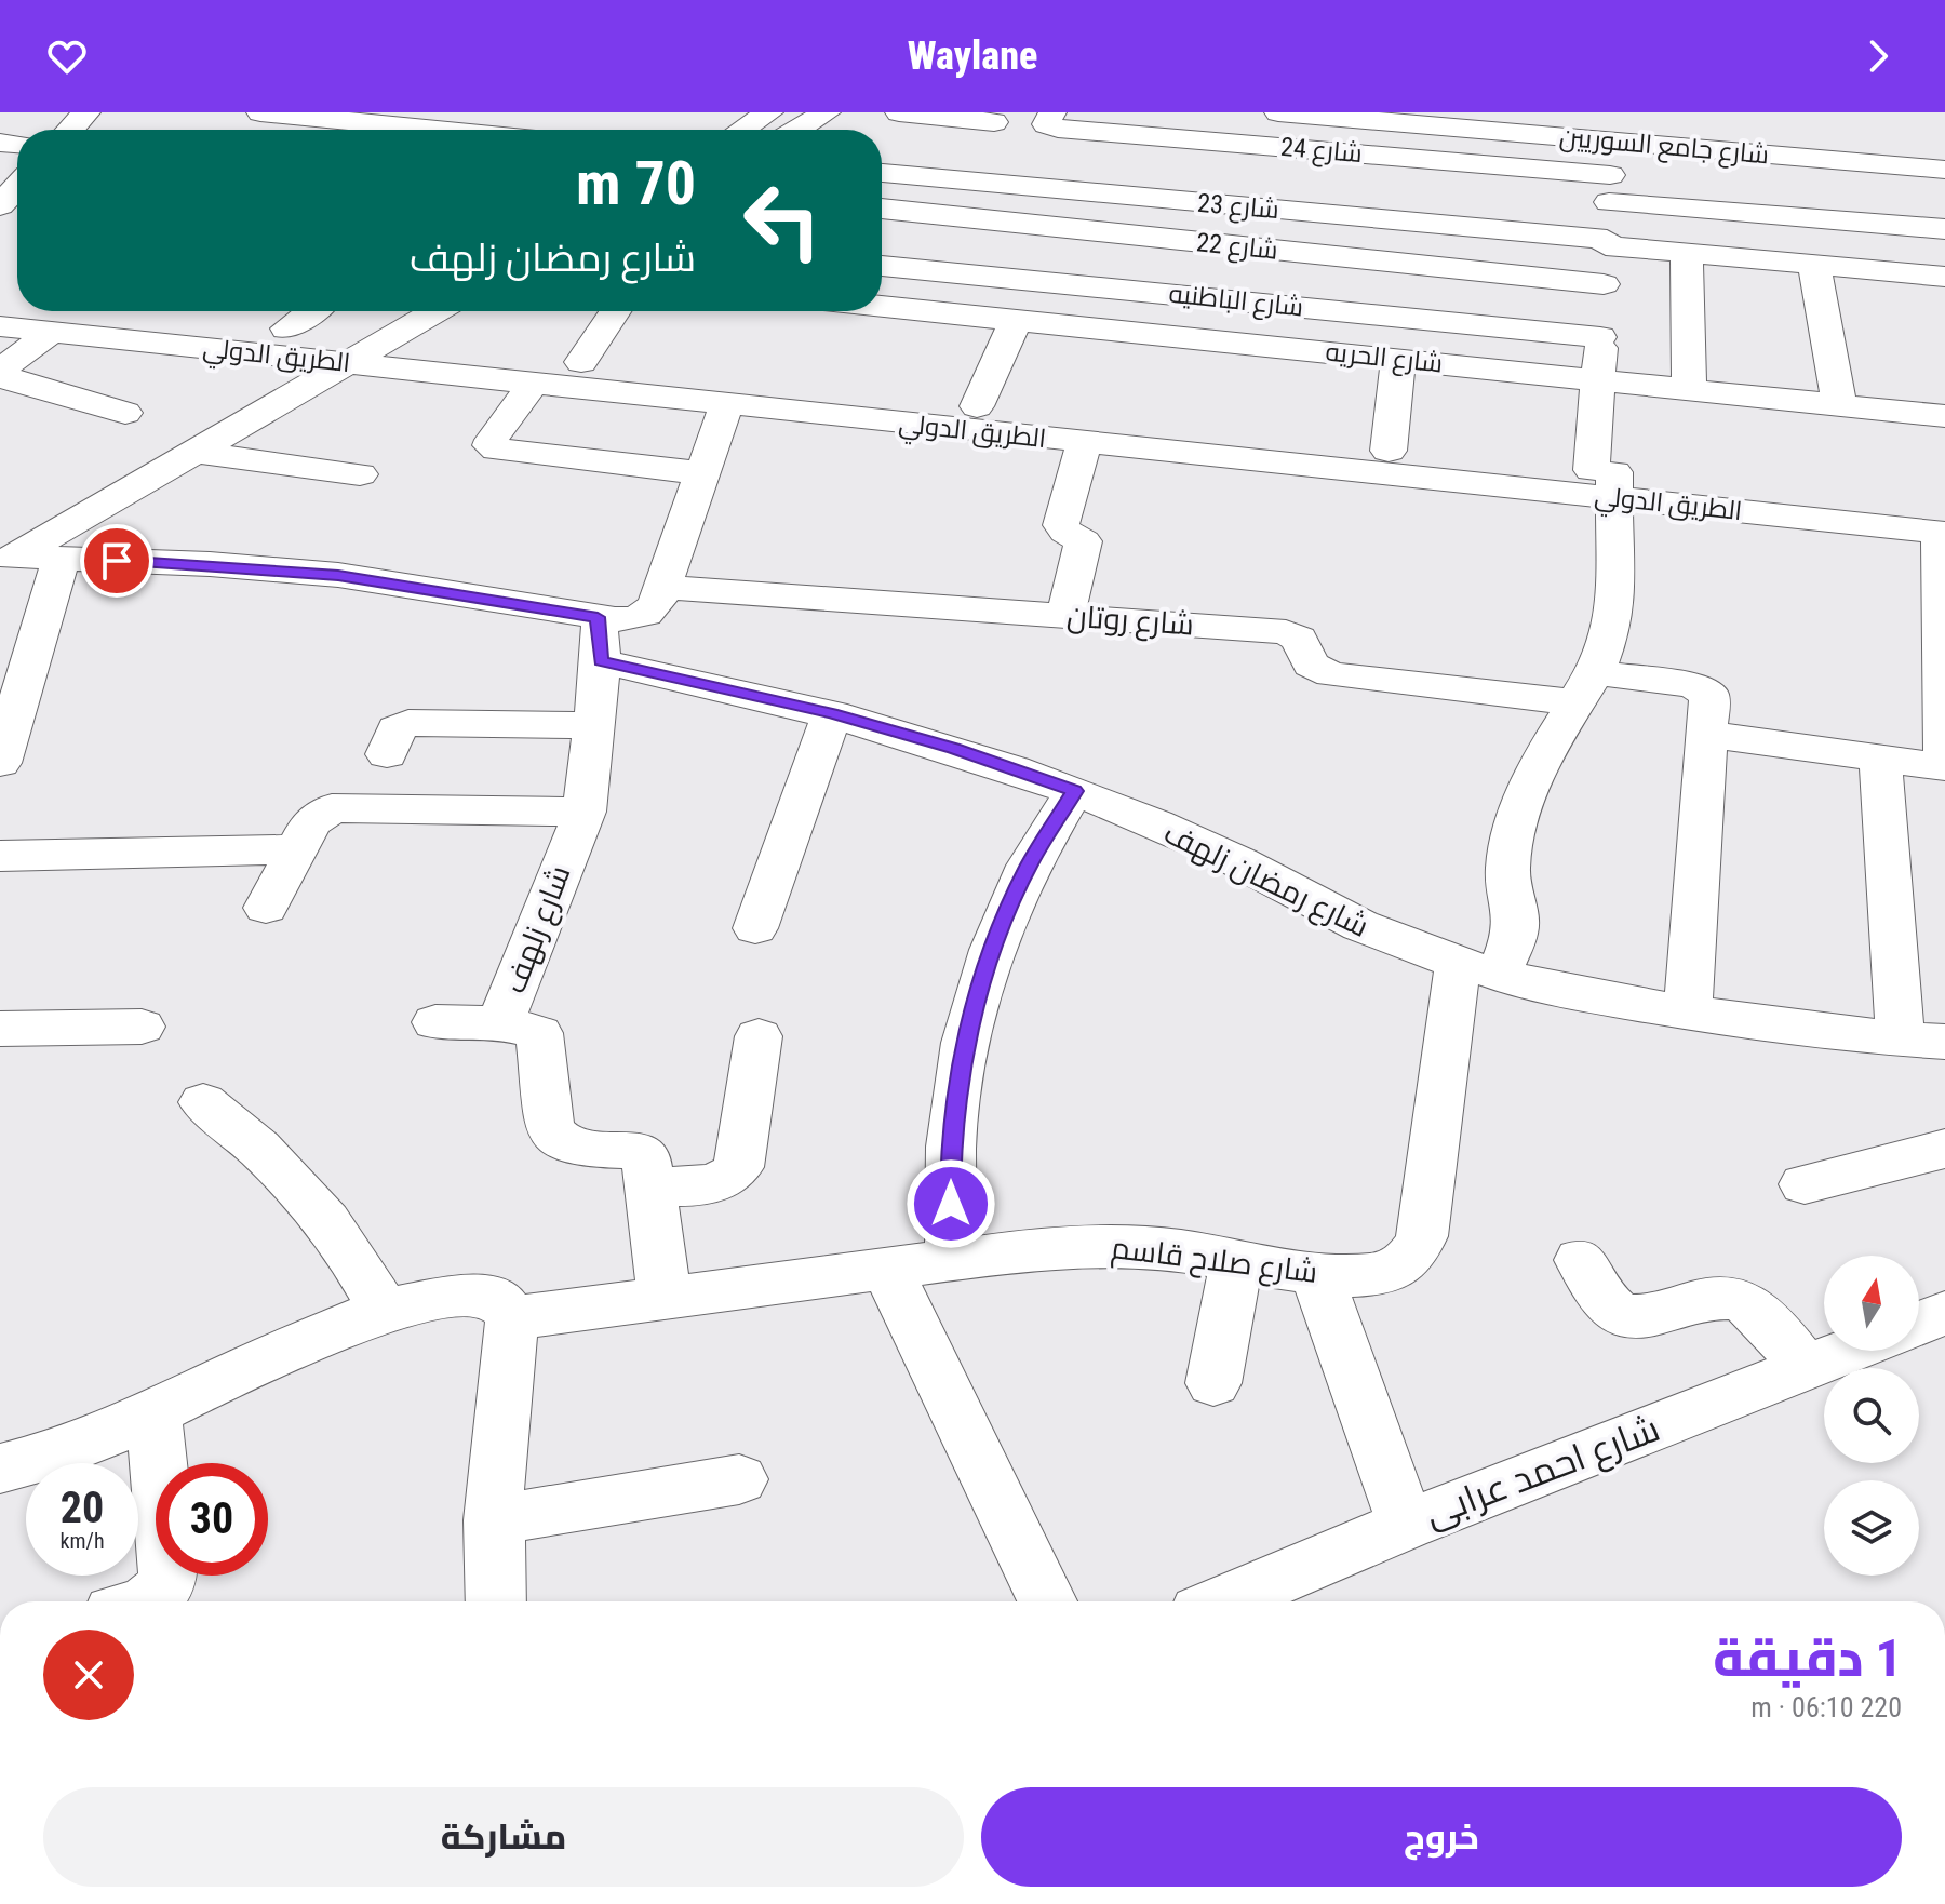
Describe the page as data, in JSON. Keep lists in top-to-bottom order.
{
  "streets": {
    "street": [
      "شارع جامع السوريين",
      "شارع 24",
      "شارع 23",
      "شارع 22",
      "شارع الباطنيه",
      "الطريق الدولي",
      "شارع الحريه",
      "شارع روتان",
      "شارع رمضان زلهف",
      "شارع زلهف",
      "شارع صلاح قاسم",
      "شارع احمد عرابى"
    ]
  },
  "crossings": [
    ["شارع جامع السوريين", "شارع صلاح قاسم"],
    ["شارع 24", "شارع صلاح قاسم"],
    ["شارع 23", "شارع صلاح قاسم"],
    ["شارع 22", "شارع صلاح قاسم"],
    ["شارع الباطنيه", "شارع صلاح قاسم"],
    ["الطريق الدولي", "شارع صلاح قاسم"],
    ["شارع الحريه", "شارع صلاح قاسم"],
    ["شارع روتان", "شارع صلاح قاسم"],
    ["شارع رمضان زلهف", "شارع زلهف"],
    ["شارع رمضان زلهف", "شارع صلاح قاسم"],
    ["شارع زلهف", "شارع صلاح قاسم"]
  ],
  "north": "top",
  "page": {
    "header": "Waylane",
    "turn": ["70 m", "شارع رمضان زلهف"],
    "speed": "20 km/h",
    "limit": "30",
    "heading": ["1 دقيقة", "220 m · 06:10"],
    "buttons": ["خروج", "مشاركة"]
  }
}
